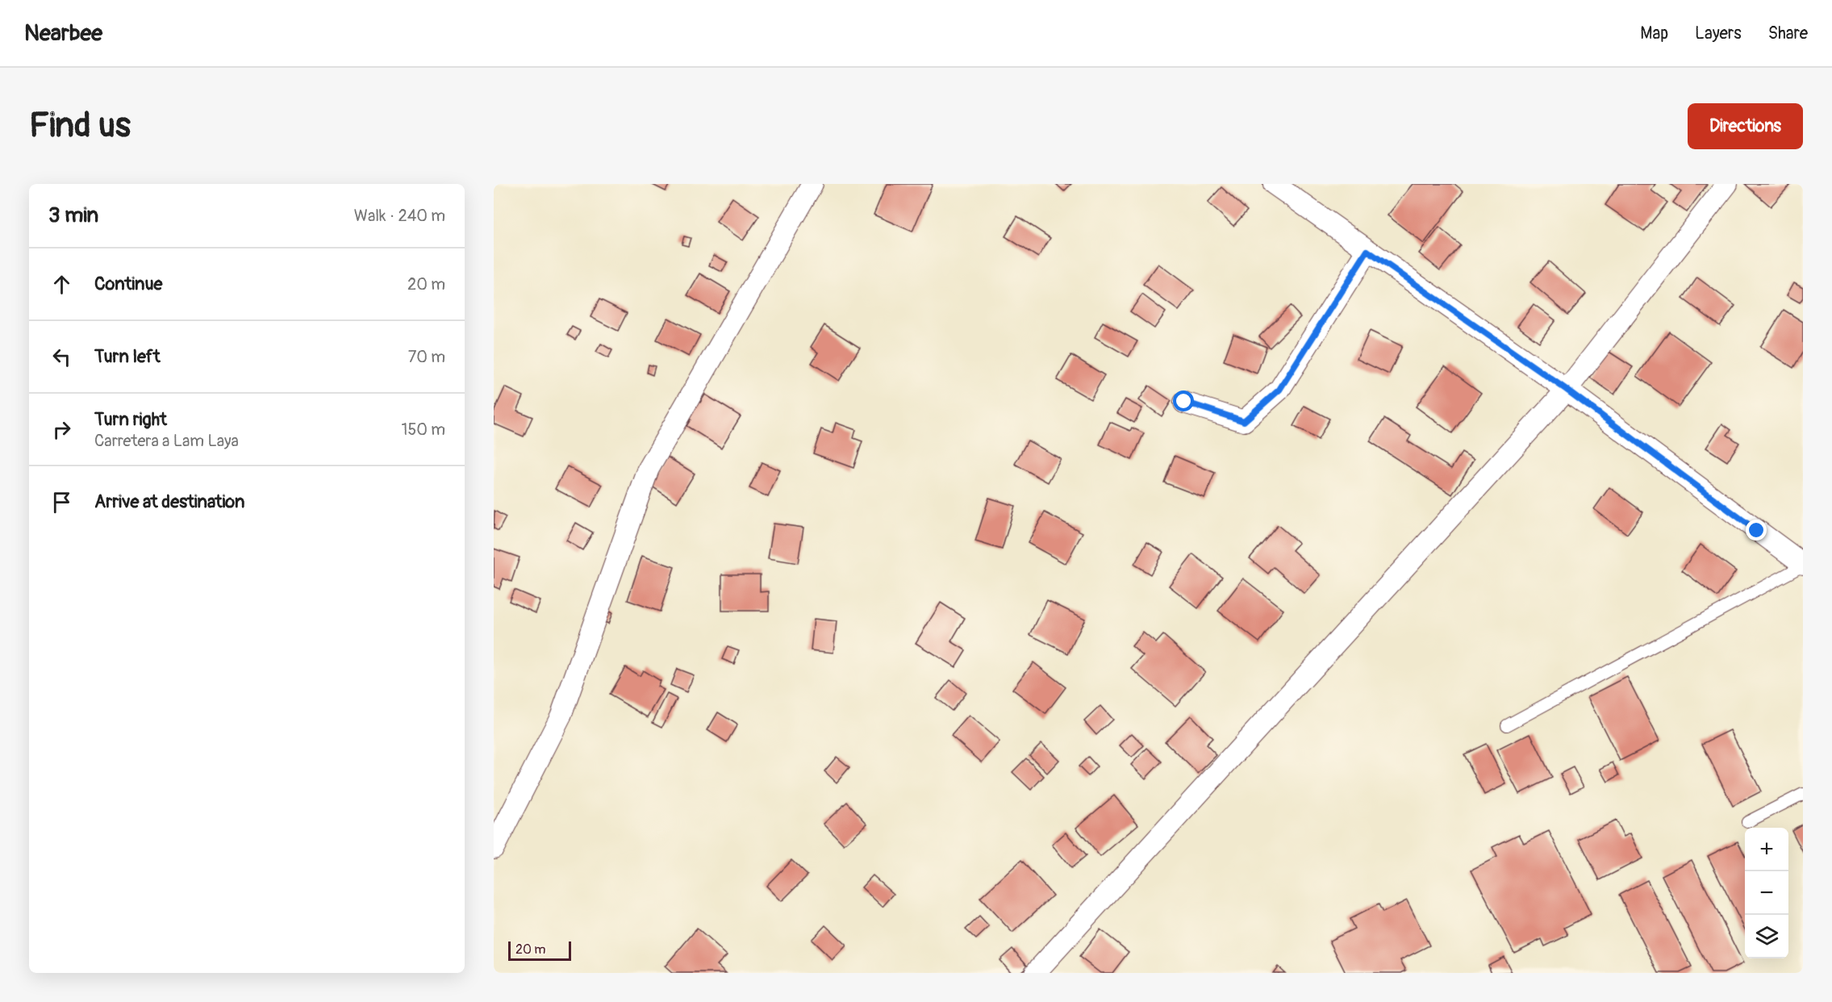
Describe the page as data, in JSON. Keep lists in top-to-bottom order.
{
  "scale_bar": "20 m",
  "page": {
    "header": "Nearbee",
    "nav": ["Map", "Layers", "Share"],
    "buttons": "Directions",
    "title": "Find us",
    "heading": ["3 min", "Walk · 240 m"],
    "list": [
      ["Continue", "20 m"],
      ["Turn left", "70 m"],
      ["Turn right", "Carretera a Lam Laya", "150 m"],
      "Arrive at destination"
    ],
    "map_buttons": ["+", "−"],
    "scale": "20 m"
  }
}
